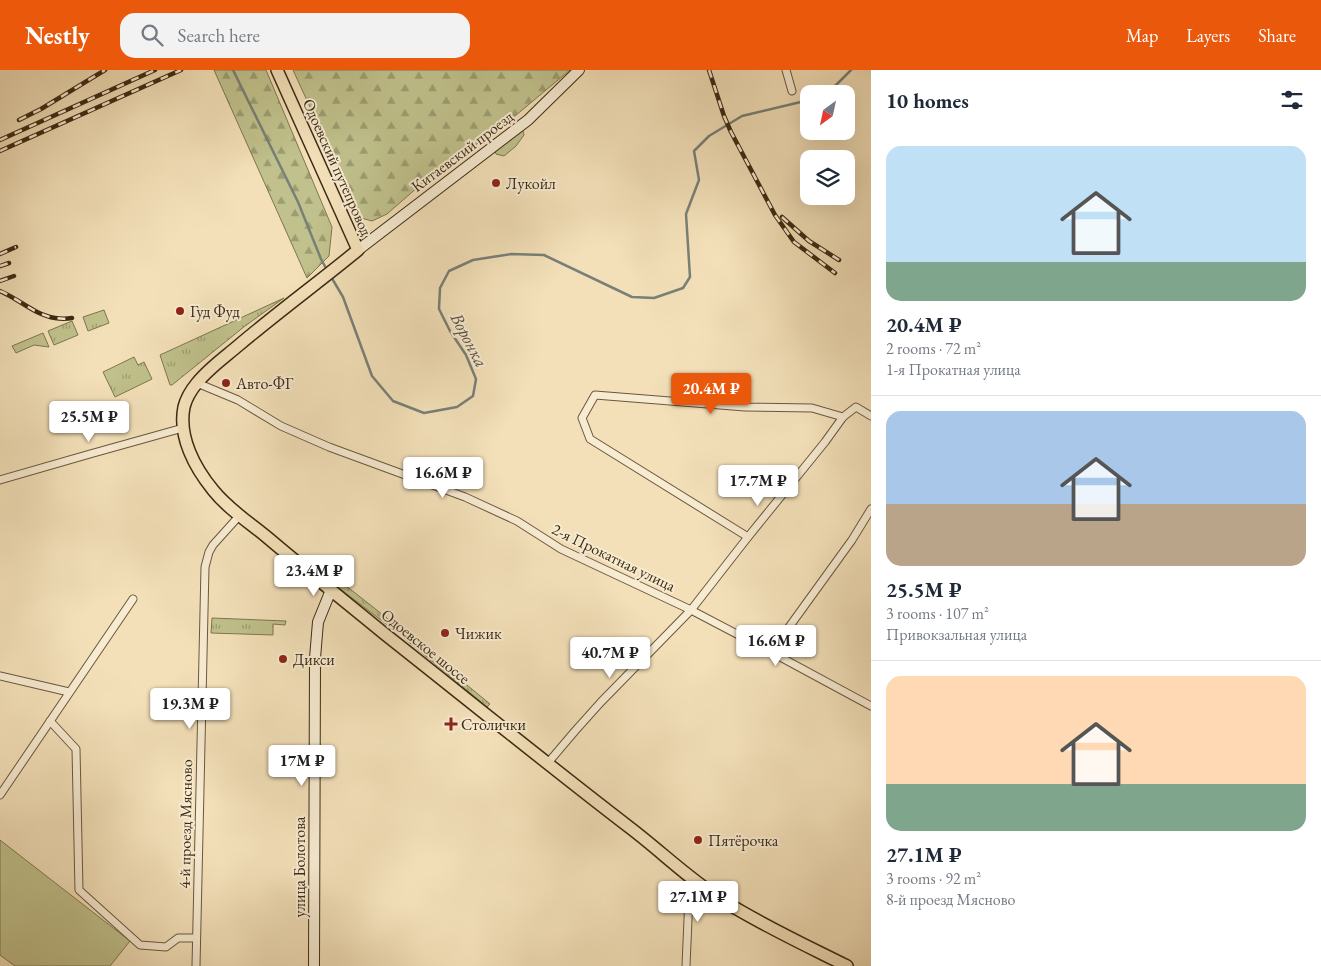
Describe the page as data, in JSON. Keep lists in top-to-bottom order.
{
  "streets": {
    "main road": ["Одоевский путепровод", "Одоевское шоссе"],
    "street": [
      "Китаевский проезд",
      "2-я Прокатная улица",
      "4-й проезд Мясново",
      "улица Болотова"
    ]
  },
  "crossings": [
    ["Китаевский проезд", "Одоевский путепровод"],
    ["Китаевский проезд", "Одоевское шоссе"],
    ["Одоевский путепровод", "Одоевское шоссе"],
    ["2-я Прокатная улица", "Одоевское шоссе"],
    ["Одоевское шоссе", "4-й проезд Мясново"],
    ["Одоевское шоссе", "улица Болотова"]
  ],
  "water": ["Воронка"],
  "places": {
    "other": [
      "Лукойл",
      "Гуд Фуд",
      "Авто-ФГ",
      "Чижик",
      "Дикси",
      "Пятёрочка"
    ],
    "health": ["Столички"]
  },
  "north": "bottom left",
  "page": {
    "header": "Nestly",
    "search": "Search here",
    "nav": ["Map", "Layers", "Share"],
    "heading": "10 homes",
    "list": [
      {
        "name": "20.4M ₽",
        "note": "2 rooms · 72 m² · 1-я Прокатная улица"
      },
      {
        "name": "25.5M ₽",
        "note": "3 rooms · 107 m² · Привокзальная улица"
      },
      {
        "name": "27.1M ₽",
        "note": "3 rooms · 92 m² · 8-й проезд Мясново"
      }
    ],
    "price": [
      "20.4M ₽",
      "25.5M ₽",
      "16.6M ₽",
      "17.7M ₽",
      "23.4M ₽",
      "16.6M ₽",
      "40.7M ₽",
      "19.3M ₽",
      "17M ₽",
      "27.1M ₽"
    ]
  }
}
